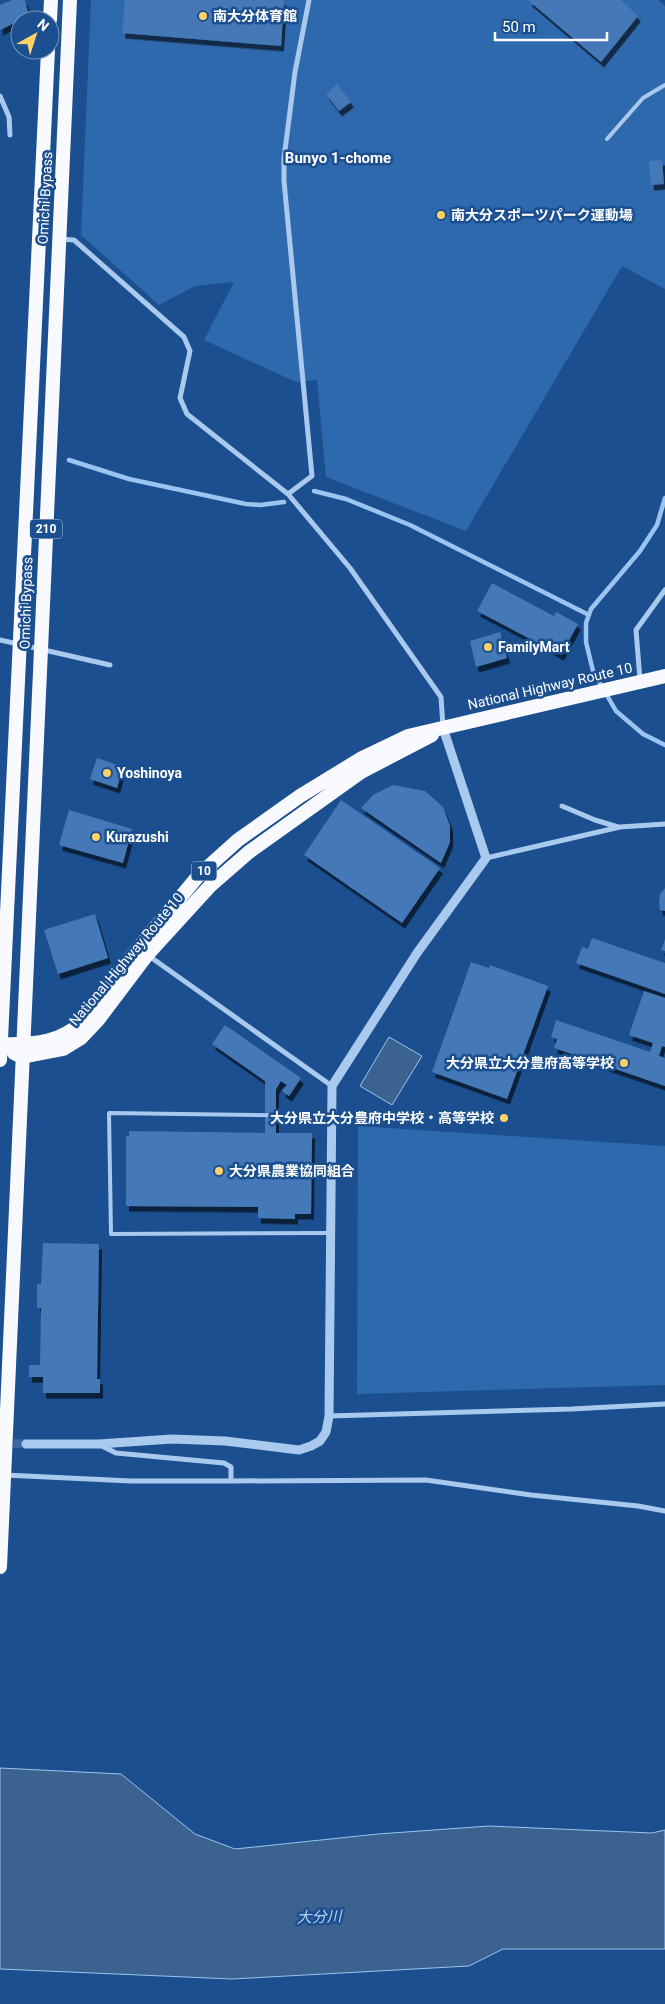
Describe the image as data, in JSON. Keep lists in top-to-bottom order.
{
  "streets": {
    "highway": [
      "Omichi Bypass",
      "210",
      "National Highway Route 10",
      "10"
    ]
  },
  "crossings": [
    ["Omichi Bypass", "National Highway Route 10"]
  ],
  "districts": ["Bunyo 1-chome"],
  "water": ["大分川"],
  "places": [
    "南大分体育館",
    "南大分スポーツパーク運動場",
    "FamilyMart",
    "Yoshinoya",
    "Kurazushi",
    "大分県立大分豊府高等学校",
    "大分県立大分豊府中学校・高等学校",
    "大分県農業協同組合"
  ],
  "scale_bar": "50 m",
  "north": "top right"
}
